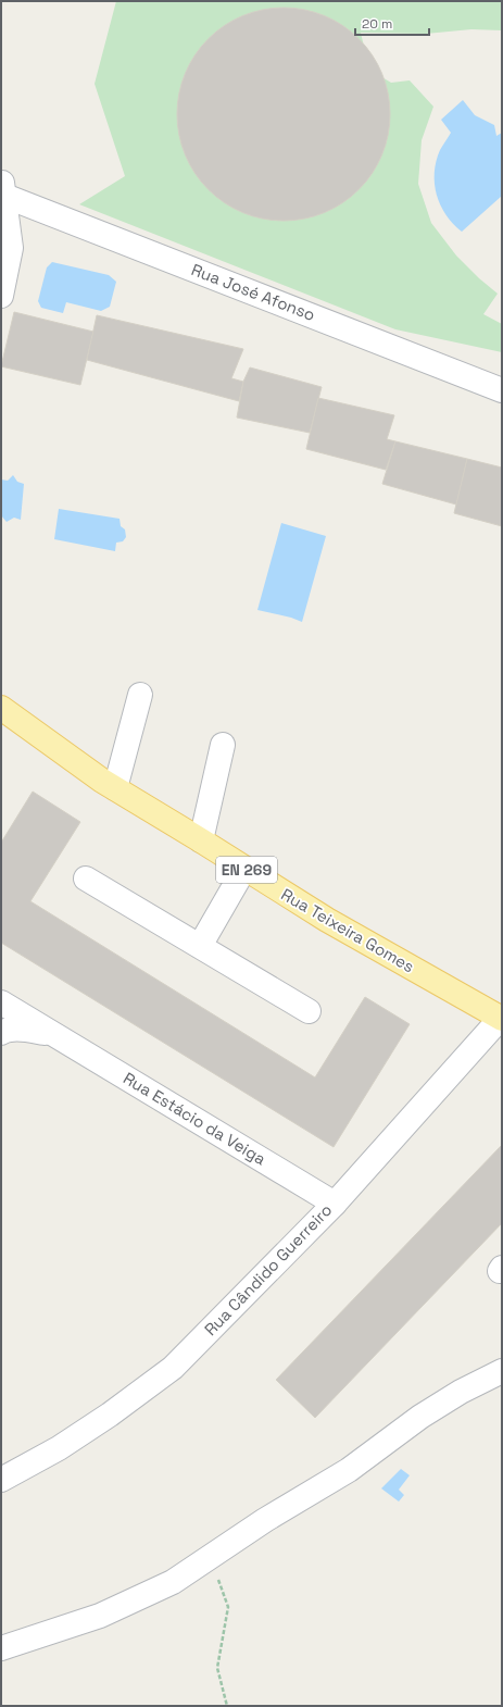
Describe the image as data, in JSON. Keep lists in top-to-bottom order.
{
  "streets": {
    "main road": ["EN 269", "Rua Teixeira Gomes"],
    "street": ["Rua José Afonso", "Rua Estácio da Veiga", "Rua Cândido Guerreiro"]
  },
  "crossings": [
    ["Rua Teixeira Gomes", "Rua Cândido Guerreiro"],
    ["Rua Estácio da Veiga", "Rua Cândido Guerreiro"]
  ],
  "scale_bar": "20 m"
}
